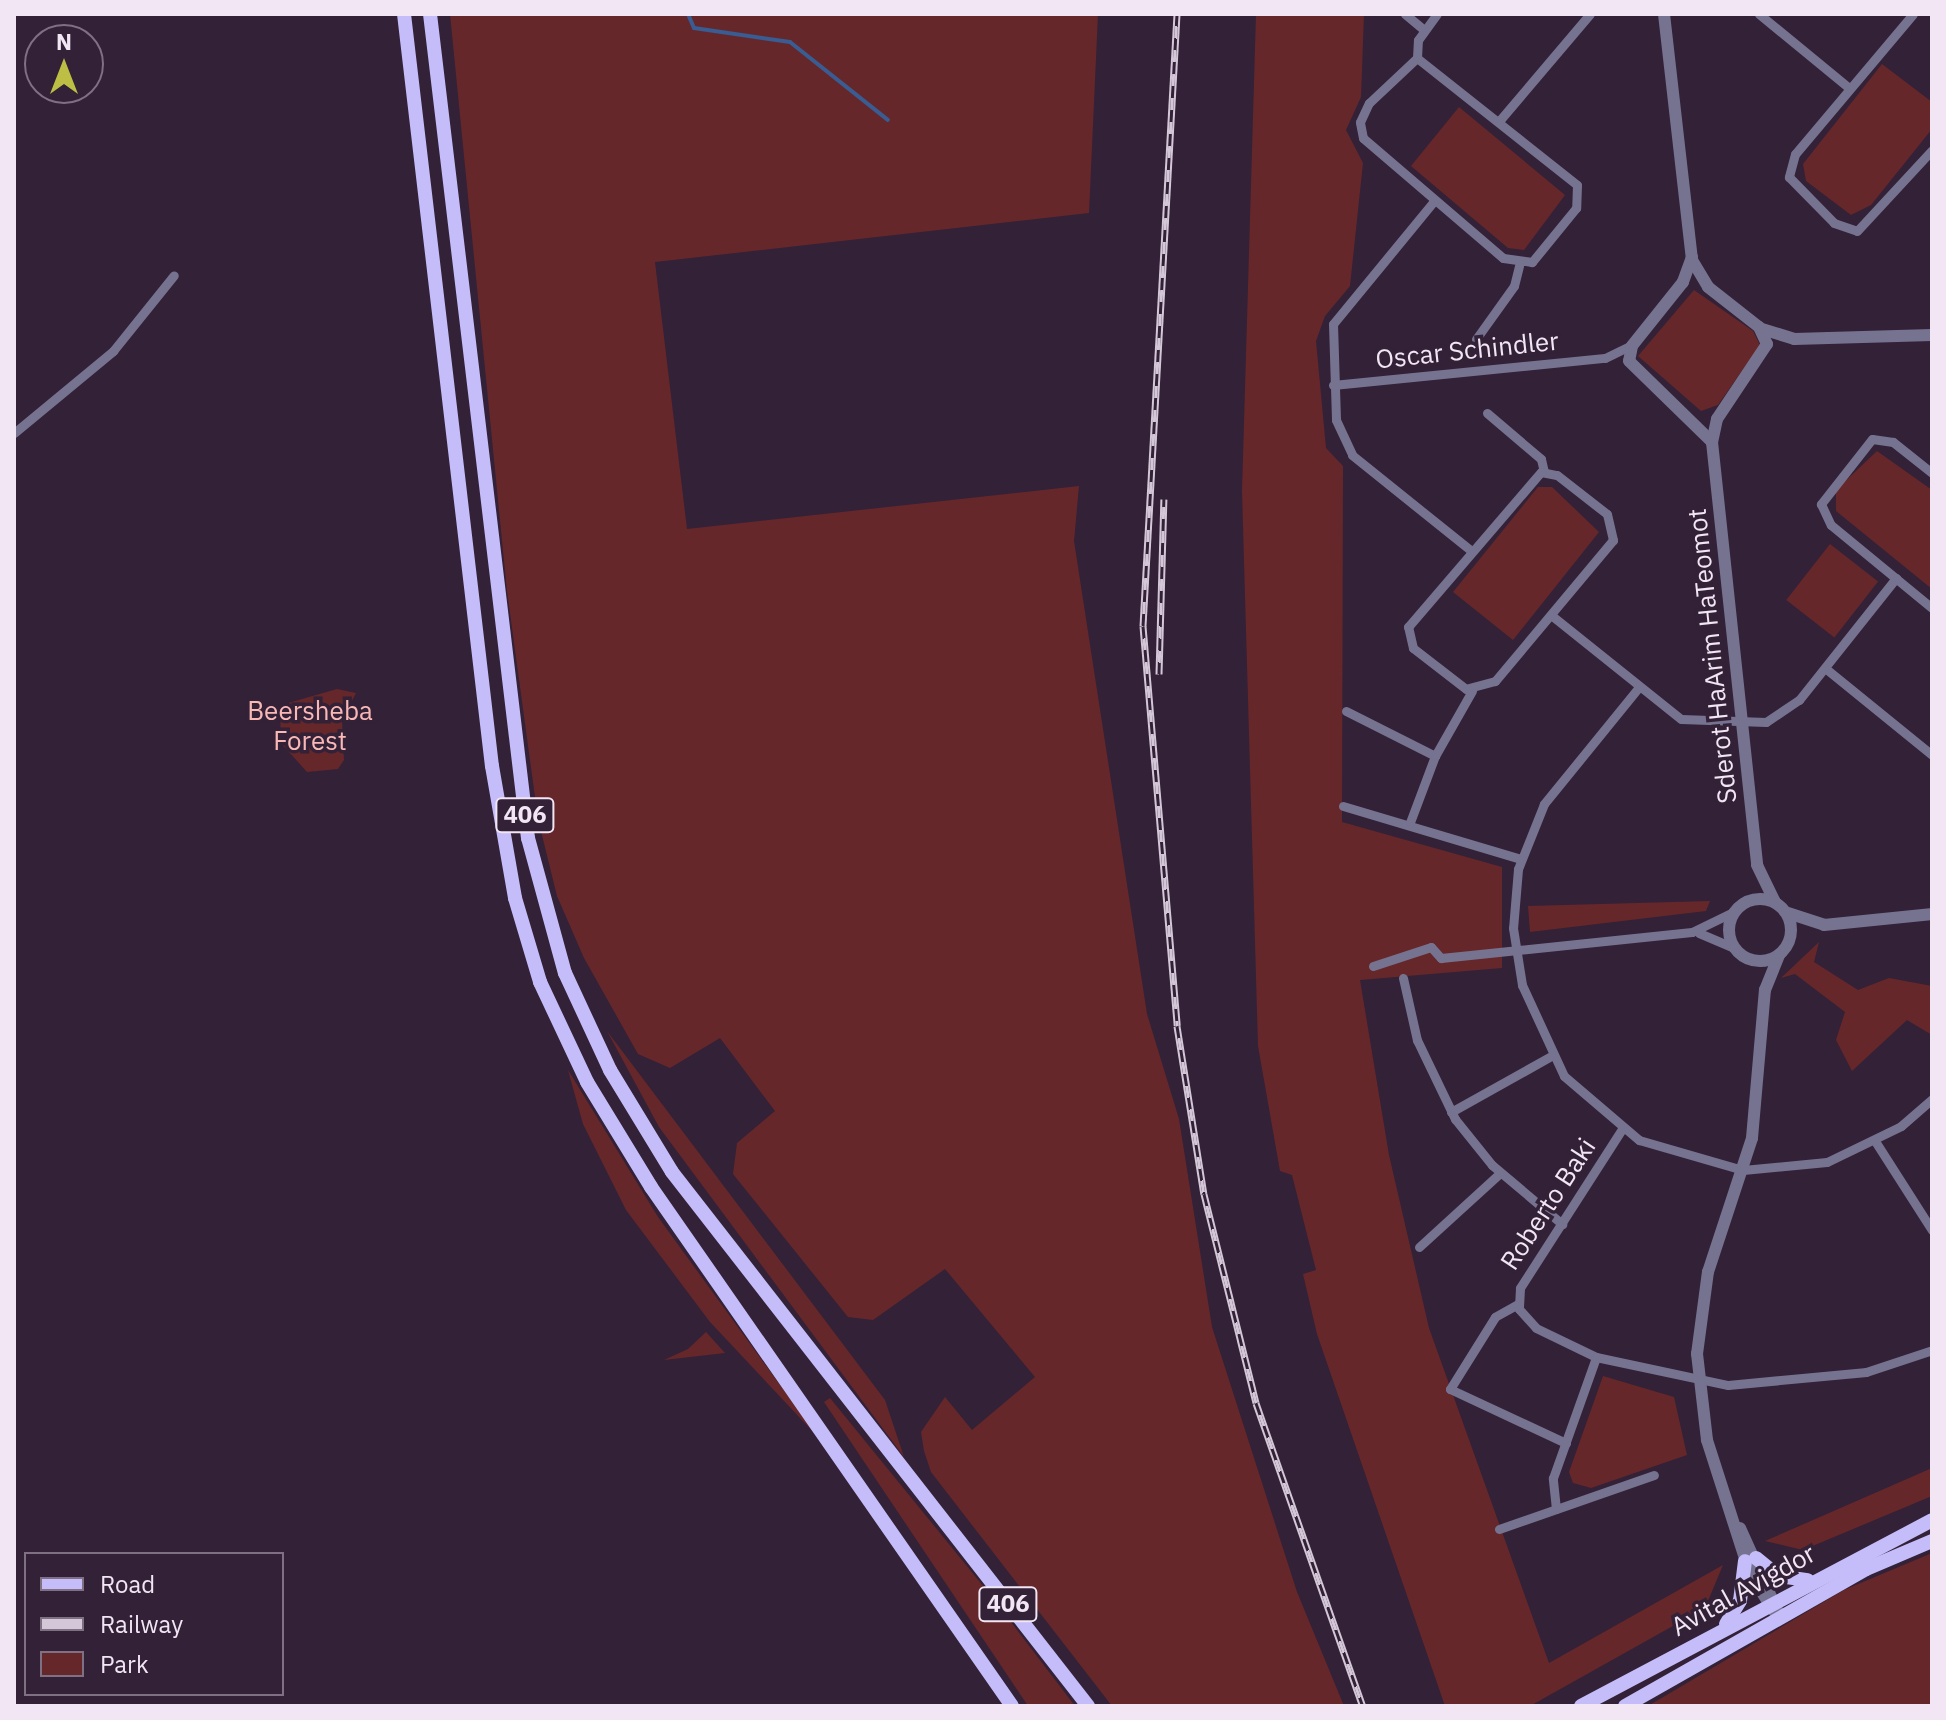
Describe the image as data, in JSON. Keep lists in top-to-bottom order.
{
  "streets": {
    "main road": ["406", "Avital Avigdor"],
    "street": ["Oscar Schindler", "Sderot HaArim HaTeomot", "Roberto Baki"]
  },
  "crossings": [
    ["Oscar Schindler", "Sderot HaArim HaTeomot"]
  ],
  "parks": ["Beersheba Forest"],
  "legend": ["Road", "Railway", "Park"],
  "north": "top"
}
